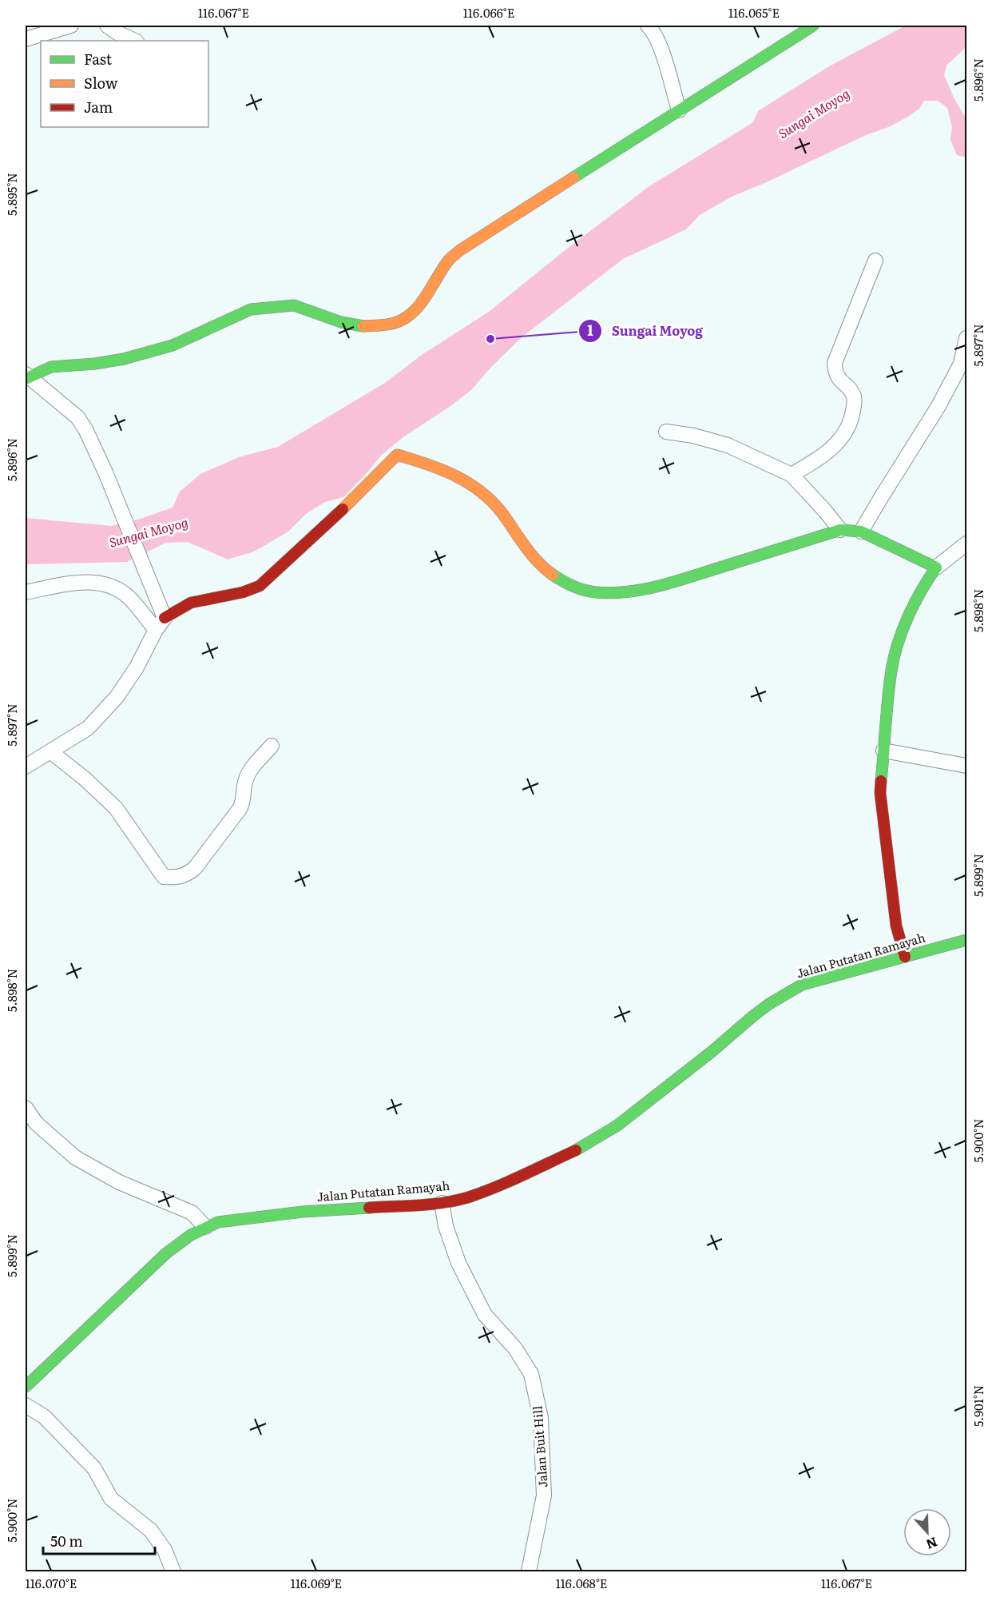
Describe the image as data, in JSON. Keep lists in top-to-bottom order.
{
  "streets": {
    "street": ["Jalan Putatan Ramayah", "Jalan Buit Hill"]
  },
  "crossings": [
    ["Jalan Putatan Ramayah", "Jalan Buit Hill"]
  ],
  "water": ["Sungai Moyog"],
  "places": ["Sungai Moyog"],
  "legend": ["Fast", "Slow", "Jam"],
  "scale_bar": "50 m",
  "north": "bottom",
  "coordinates": [
    "116.067°E",
    "116.066°E",
    "116.065°E",
    "5.896°N",
    "5.895°N",
    "5.897°N",
    "5.898°N",
    "5.899°N",
    "5.900°N",
    "5.901°N",
    "116.070°E",
    "116.069°E",
    "116.068°E"
  ]
}
